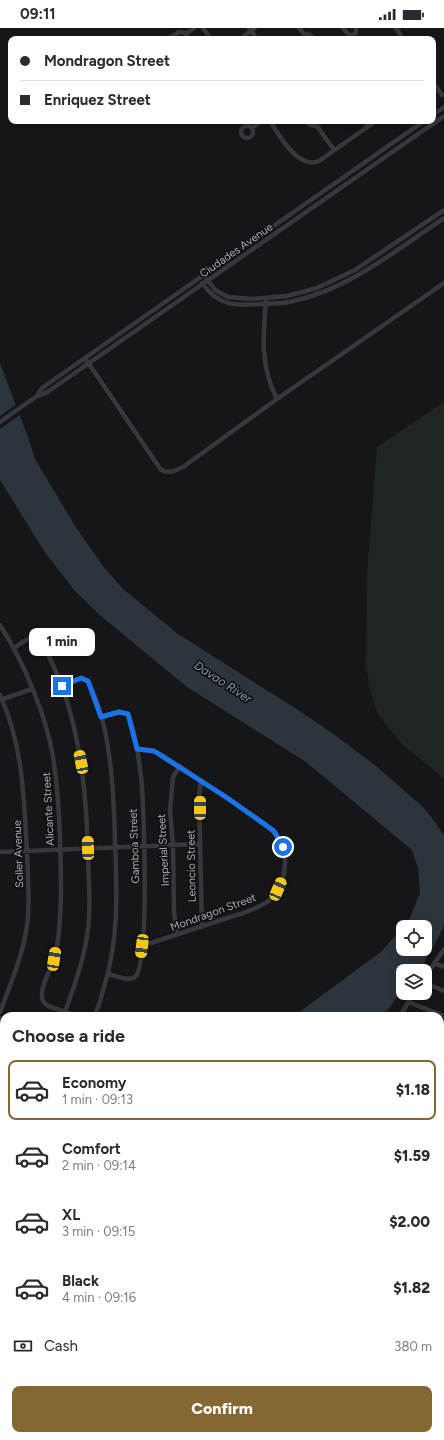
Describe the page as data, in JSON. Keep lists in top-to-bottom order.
{
  "streets": {
    "street": [
      "Ciudades Avenue",
      "Alicante Street",
      "Gamboa Street",
      "Imperial Street",
      "Soller Avenue",
      "Leoncio Street",
      "Mondragon Street"
    ]
  },
  "crossings": [
    ["Gamboa Street", "Mondragon Street"],
    ["Imperial Street", "Mondragon Street"],
    ["Leoncio Street", "Mondragon Street"]
  ],
  "water": ["Davao River"],
  "page": {
    "status": "09:11",
    "banner": ["Mondragon Street", "Enriquez Street"],
    "bubble": "1 min",
    "heading": "Choose a ride",
    "list": [
      {
        "name": "Economy",
        "note": "1 min · 09:13",
        "value": "$1.18"
      },
      {
        "name": "Comfort",
        "note": "2 min · 09:14",
        "value": "$1.59"
      },
      {
        "name": "XL",
        "note": "3 min · 09:15",
        "value": "$2.00"
      },
      {
        "name": "Black",
        "note": "4 min · 09:16",
        "value": "$1.82"
      }
    ],
    "pay": ["Cash", "380 m"],
    "buttons": "Confirm"
  }
}
